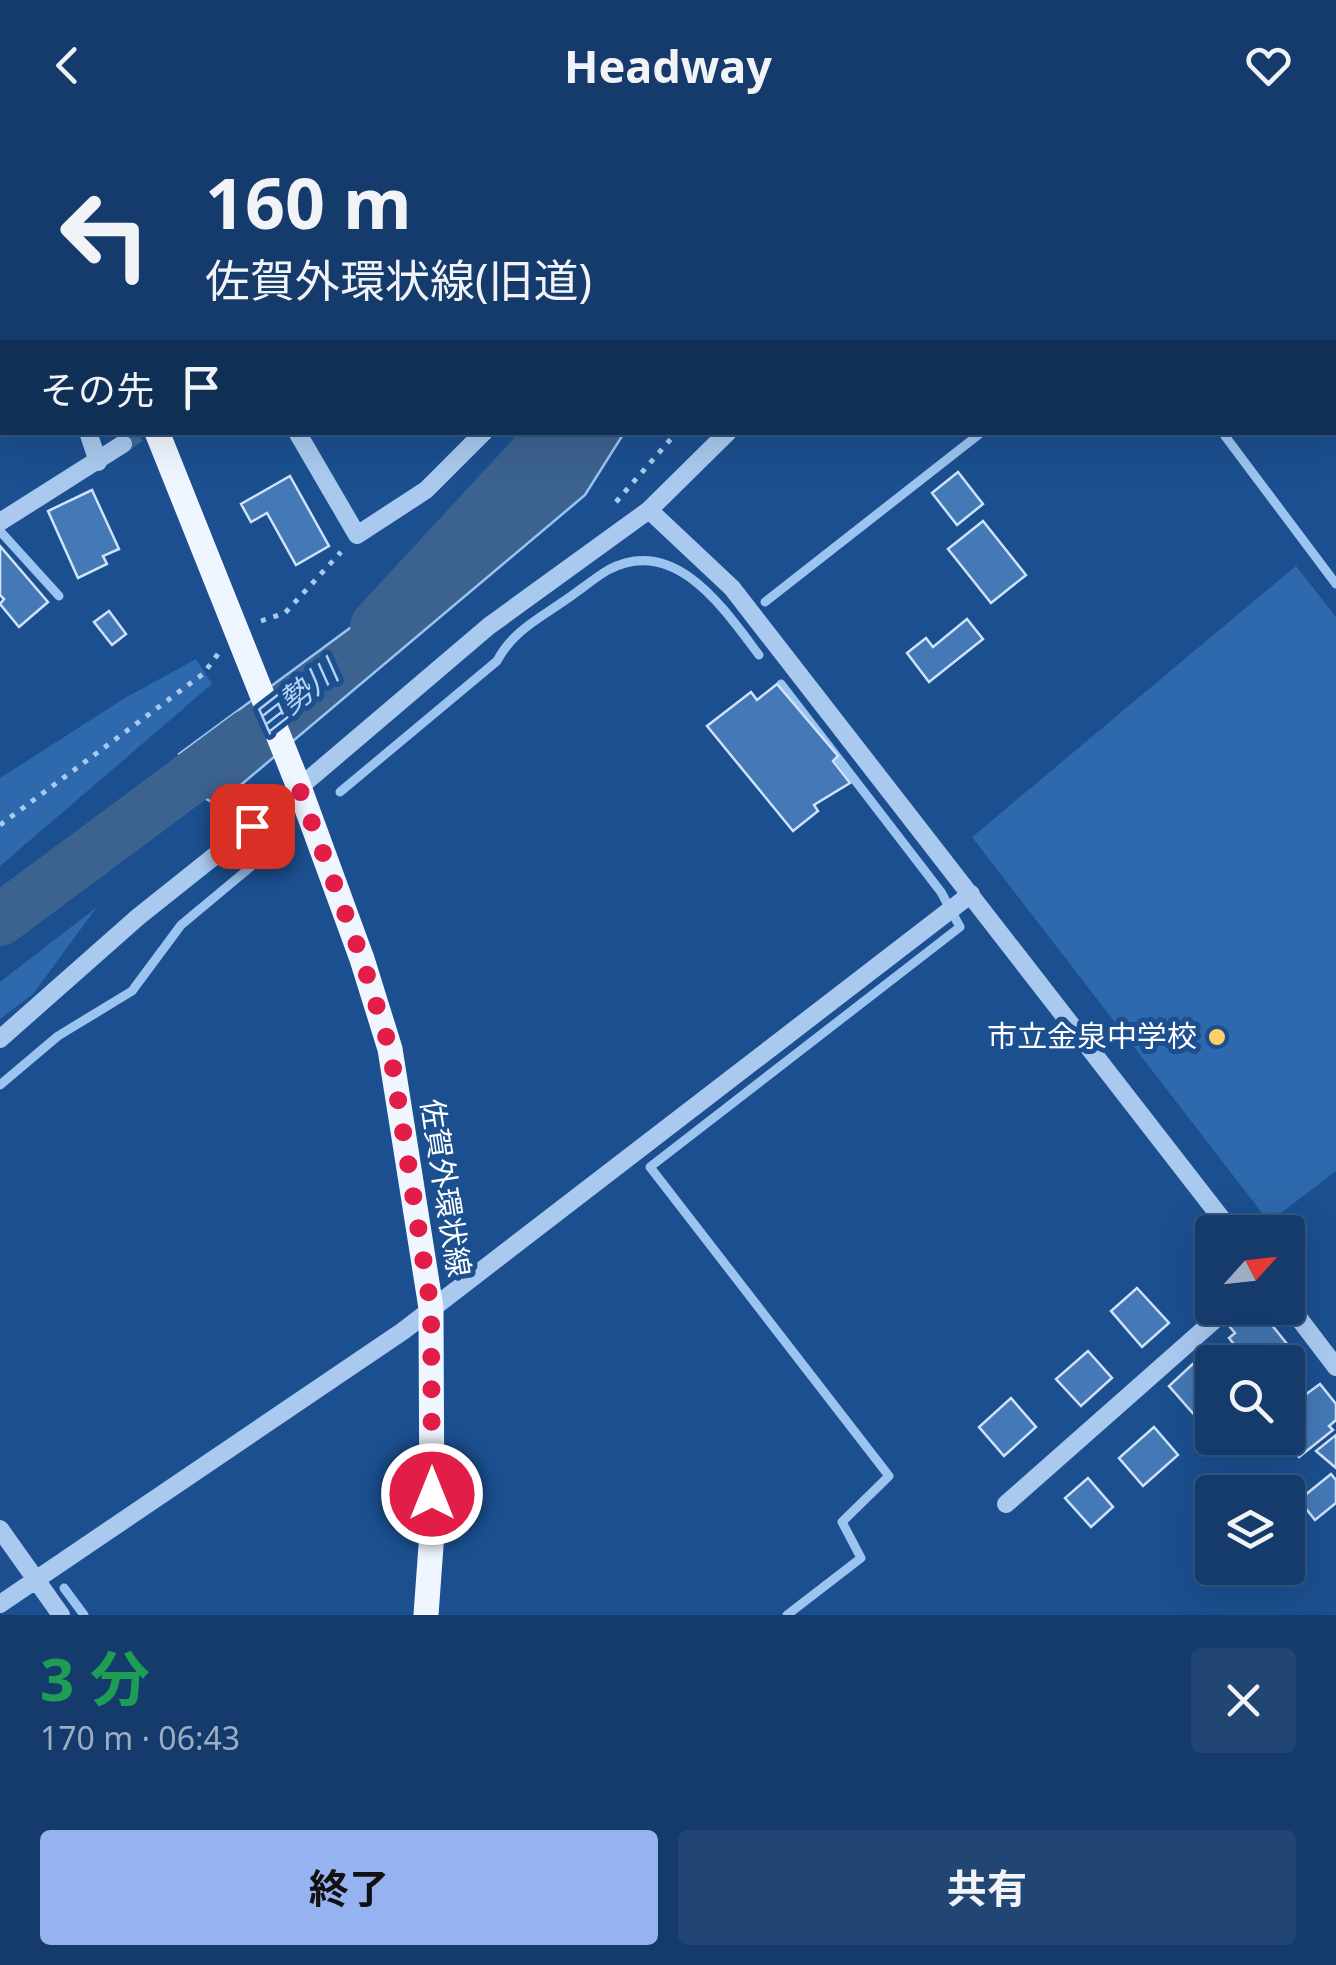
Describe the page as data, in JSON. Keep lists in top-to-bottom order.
{
  "streets": {
    "main road": ["佐賀外環状線"]
  },
  "water": ["巨勢川"],
  "places": ["市立金泉中学校"],
  "north": "top right",
  "page": {
    "header": "Headway",
    "turn": ["160 m", "佐賀外環状線(旧道)"],
    "then": "その先",
    "heading": ["3 分", "170 m · 06:43"],
    "buttons": ["終了", "共有"]
  }
}
